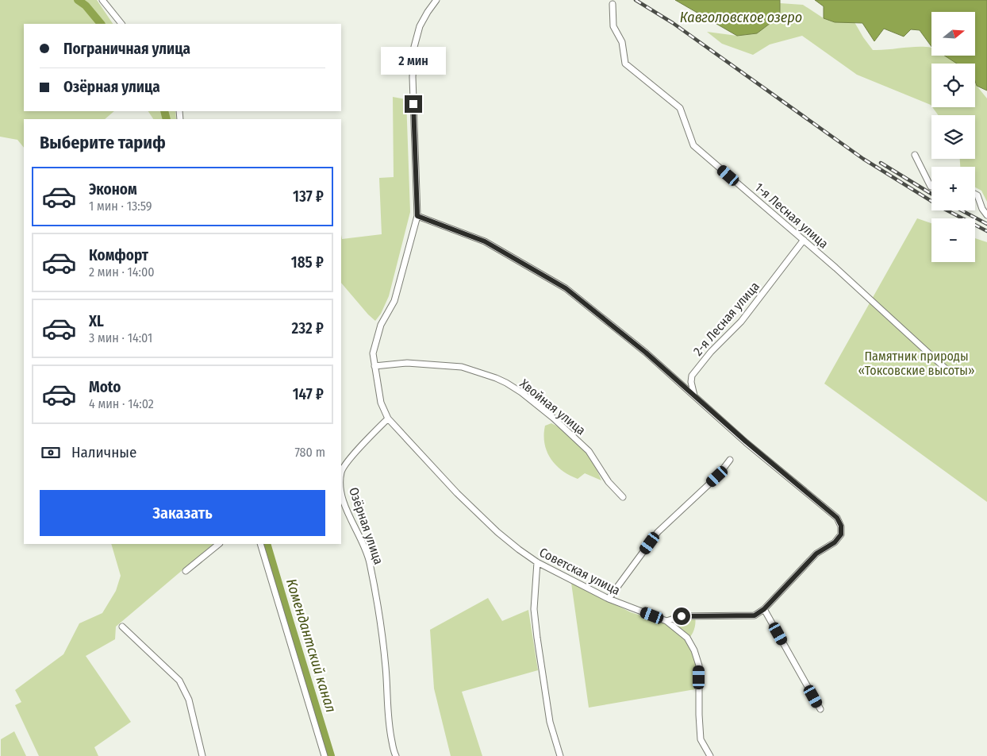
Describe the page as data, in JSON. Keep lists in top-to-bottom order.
{
  "streets": {
    "street": [
      "1-я Лесная улица",
      "2-я Лесная улица",
      "Хвойная улица",
      "Озёрная улица",
      "Советская улица"
    ]
  },
  "crossings": [
    ["1-я Лесная улица", "2-я Лесная улица"],
    ["Озёрная улица", "Советская улица"]
  ],
  "water": ["Кавголовское озеро", "Комендантский канал"],
  "parks": ["Памятник природы «Токсовские высоты»"],
  "north": "right",
  "page": {
    "map_buttons": ["+", "−"],
    "banner": ["Пограничная улица", "Озёрная улица"],
    "bubble": "2 мин",
    "heading": "Выберите тариф",
    "list": [
      {
        "name": "Эконом",
        "note": "1 мин · 13:59",
        "value": "137 ₽"
      },
      {
        "name": "Комфорт",
        "note": "2 мин · 14:00",
        "value": "185 ₽"
      },
      {
        "name": "XL",
        "note": "3 мин · 14:01",
        "value": "232 ₽"
      },
      {
        "name": "Moto",
        "note": "4 мин · 14:02",
        "value": "147 ₽"
      }
    ],
    "pay": ["Наличные", "780 m"],
    "buttons": "Заказать"
  }
}
